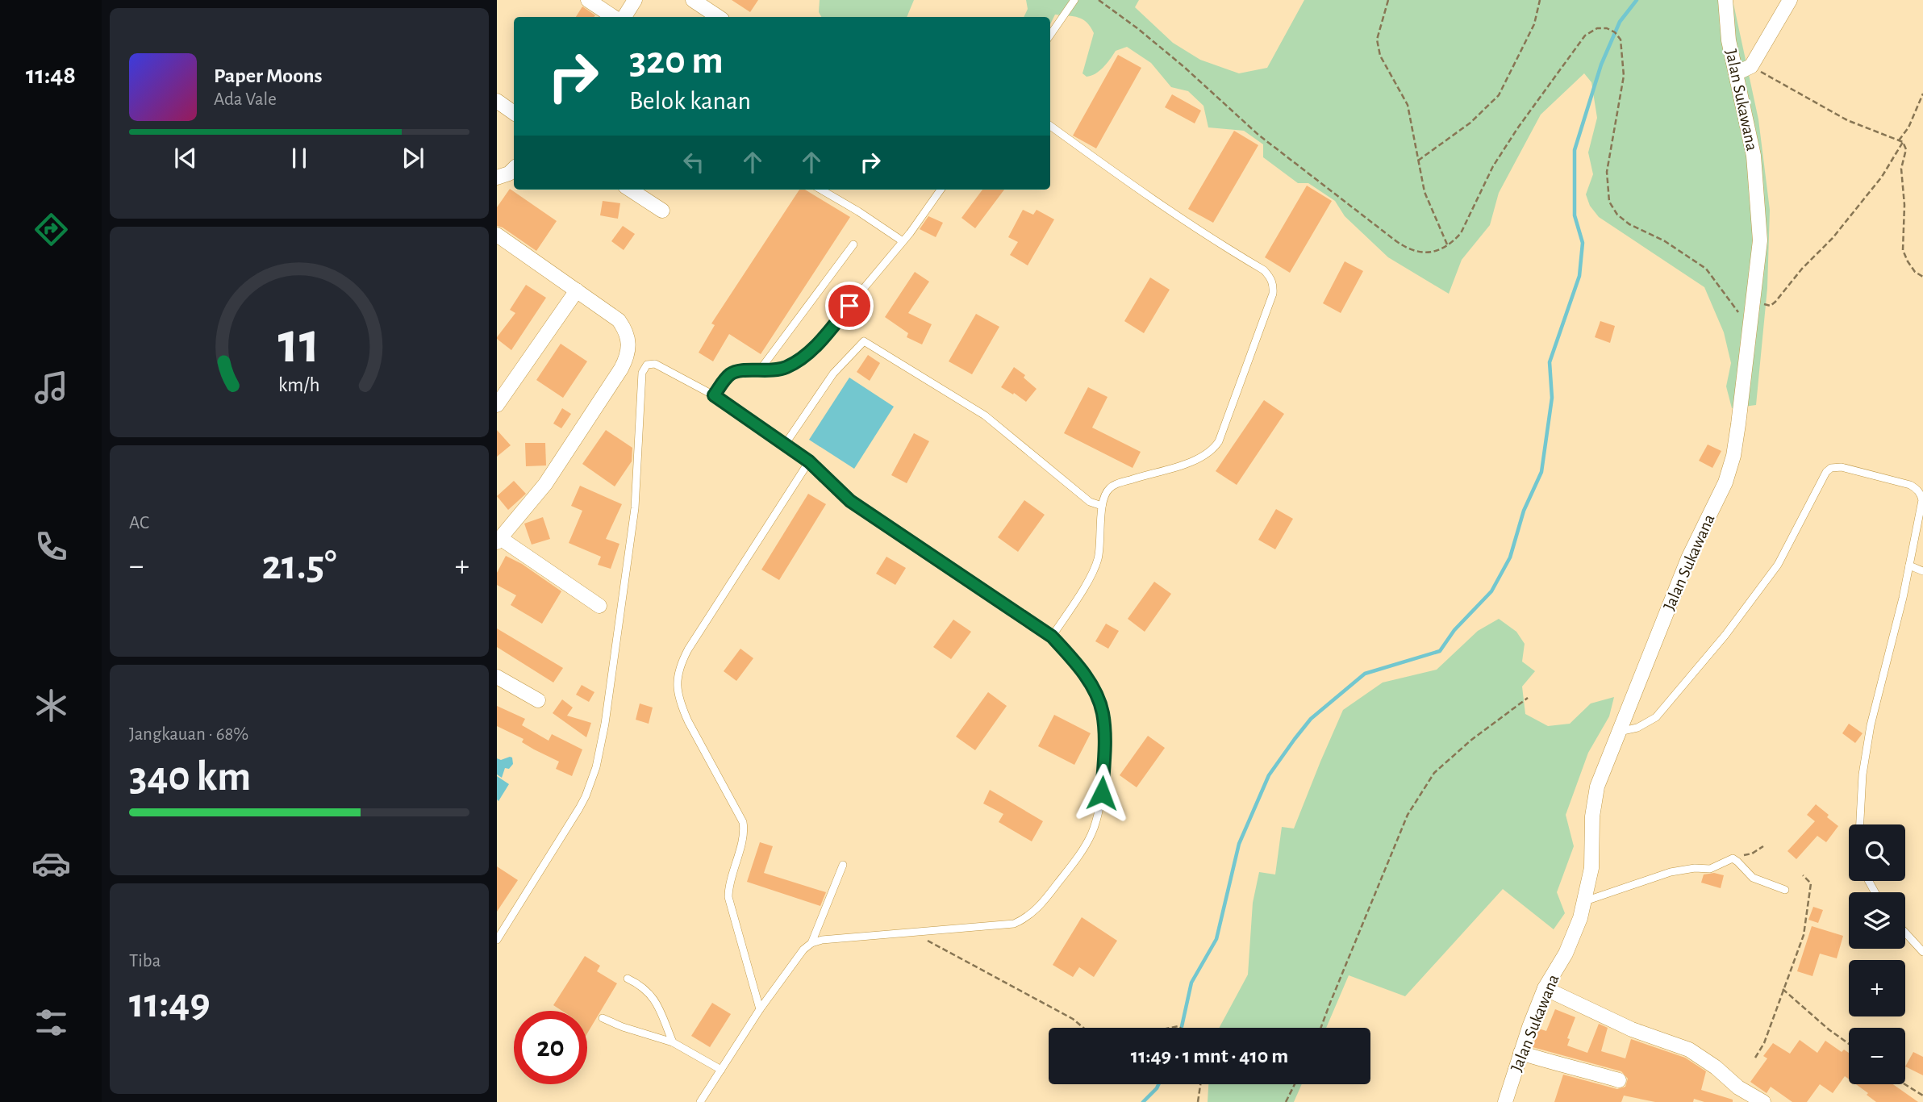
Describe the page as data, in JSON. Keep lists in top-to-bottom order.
{
  "streets": {
    "street": ["Jalan Sukawana"]
  },
  "page": {
    "tabs": "11:48",
    "turn": ["320 m", "Belok kanan"],
    "song": ["Paper Moons", "Ada Vale"],
    "tile": [
      "AC",
      ["Jangkauan · 68%", "340 km"],
      ["Tiba", "11:49"]
    ],
    "heat": ["−", "21.5°", "+"],
    "map_buttons": ["+", "−"],
    "limit": "20",
    "trip": "11:49 · 1 mnt · 410 m",
    "gauge": ["11", "km/h"]
  }
}
